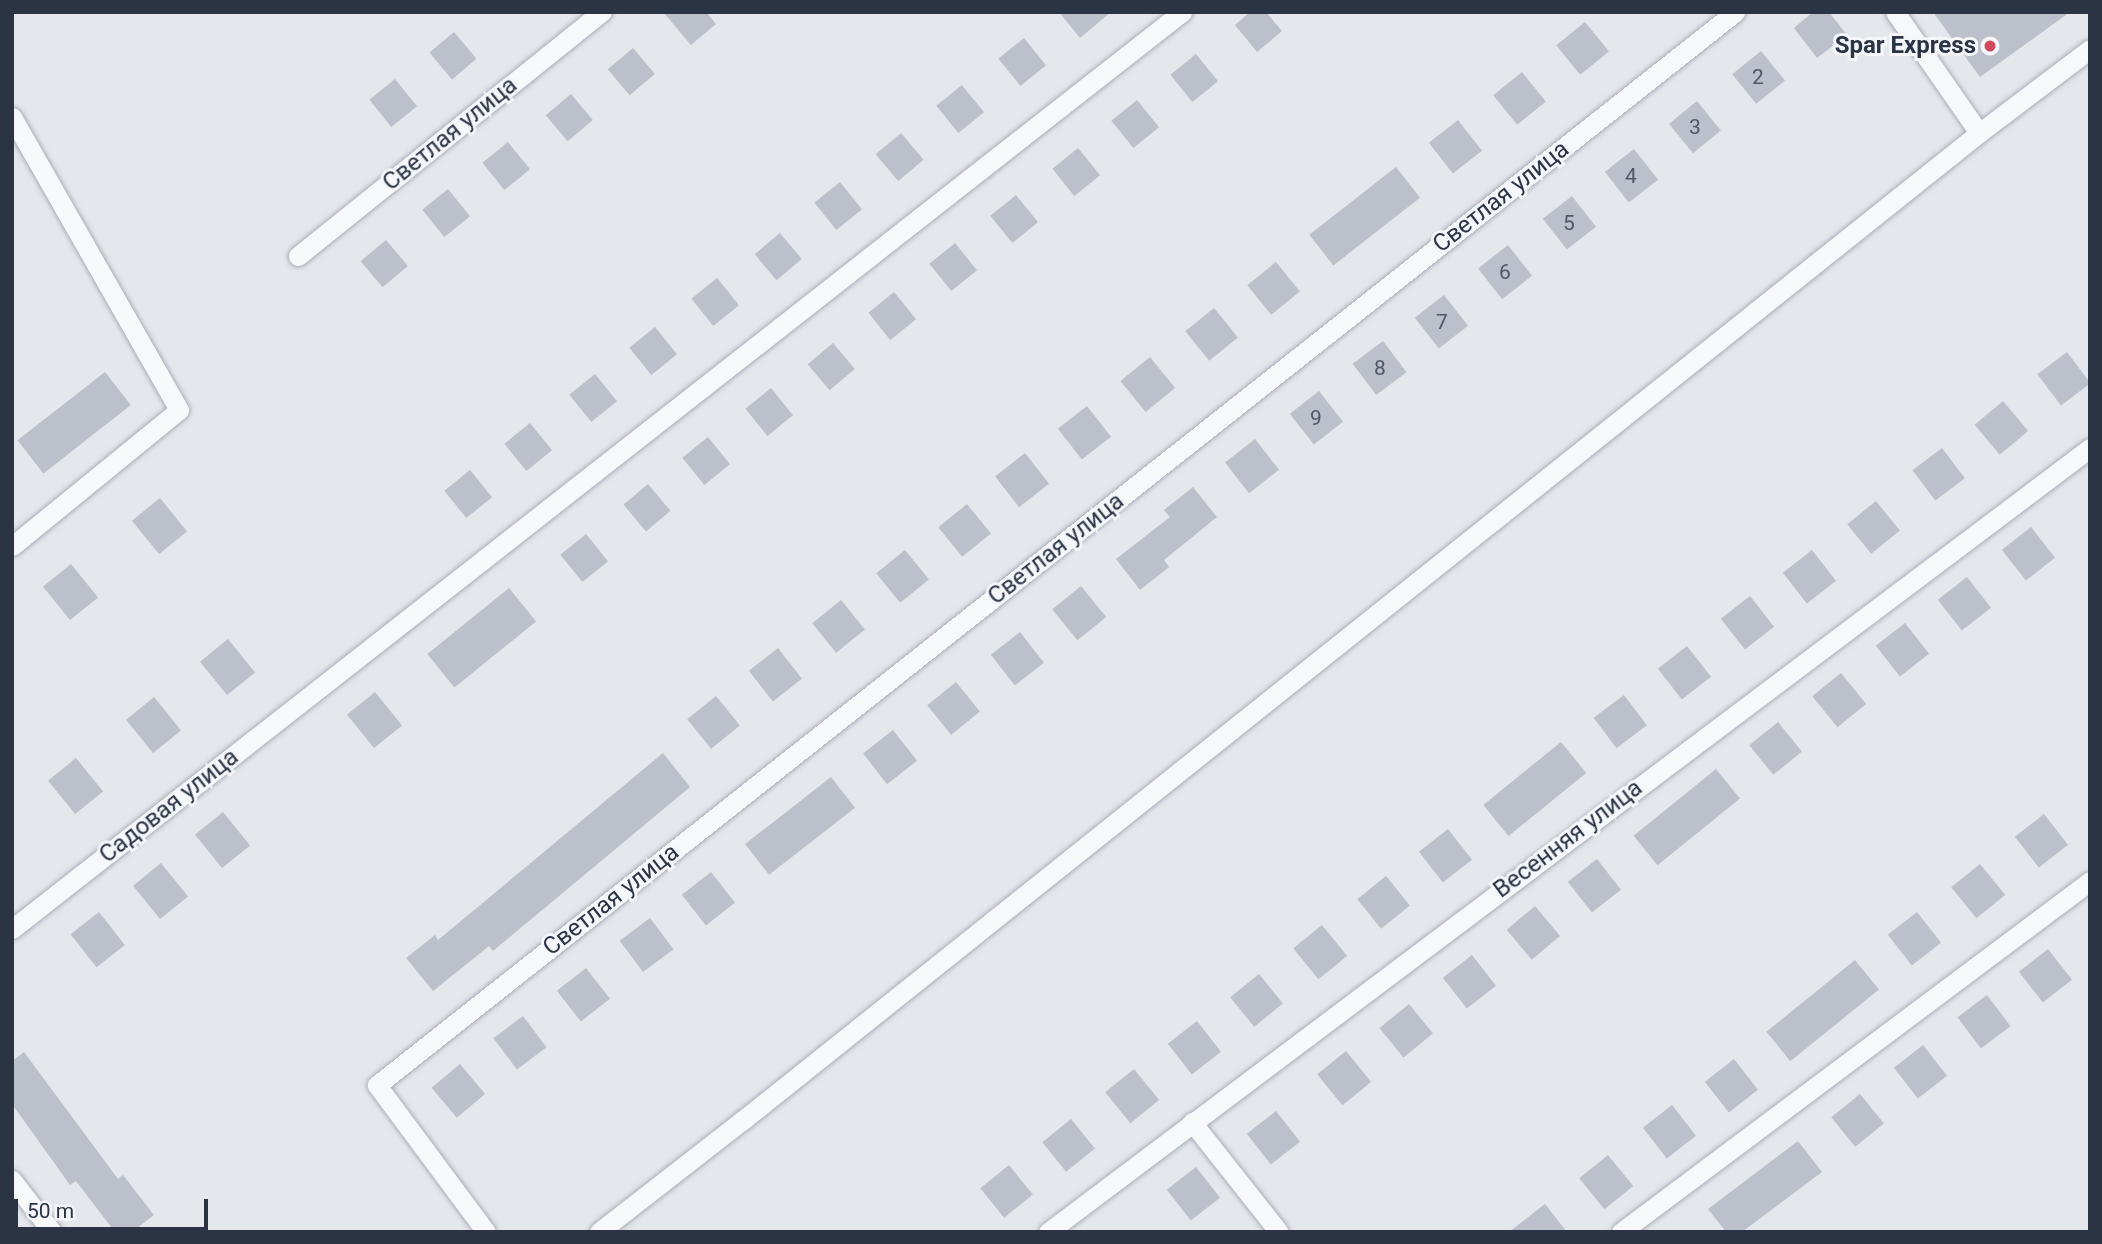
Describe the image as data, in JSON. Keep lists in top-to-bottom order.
{
  "streets": {
    "street": ["Светлая улица", "Садовая улица", "Весенняя улица"]
  },
  "places": ["Spar Express"],
  "house_numbers": [
    "2",
    "3",
    "4",
    "5",
    "6",
    "7",
    "8",
    "9"
  ],
  "scale_bar": "50 m"
}
